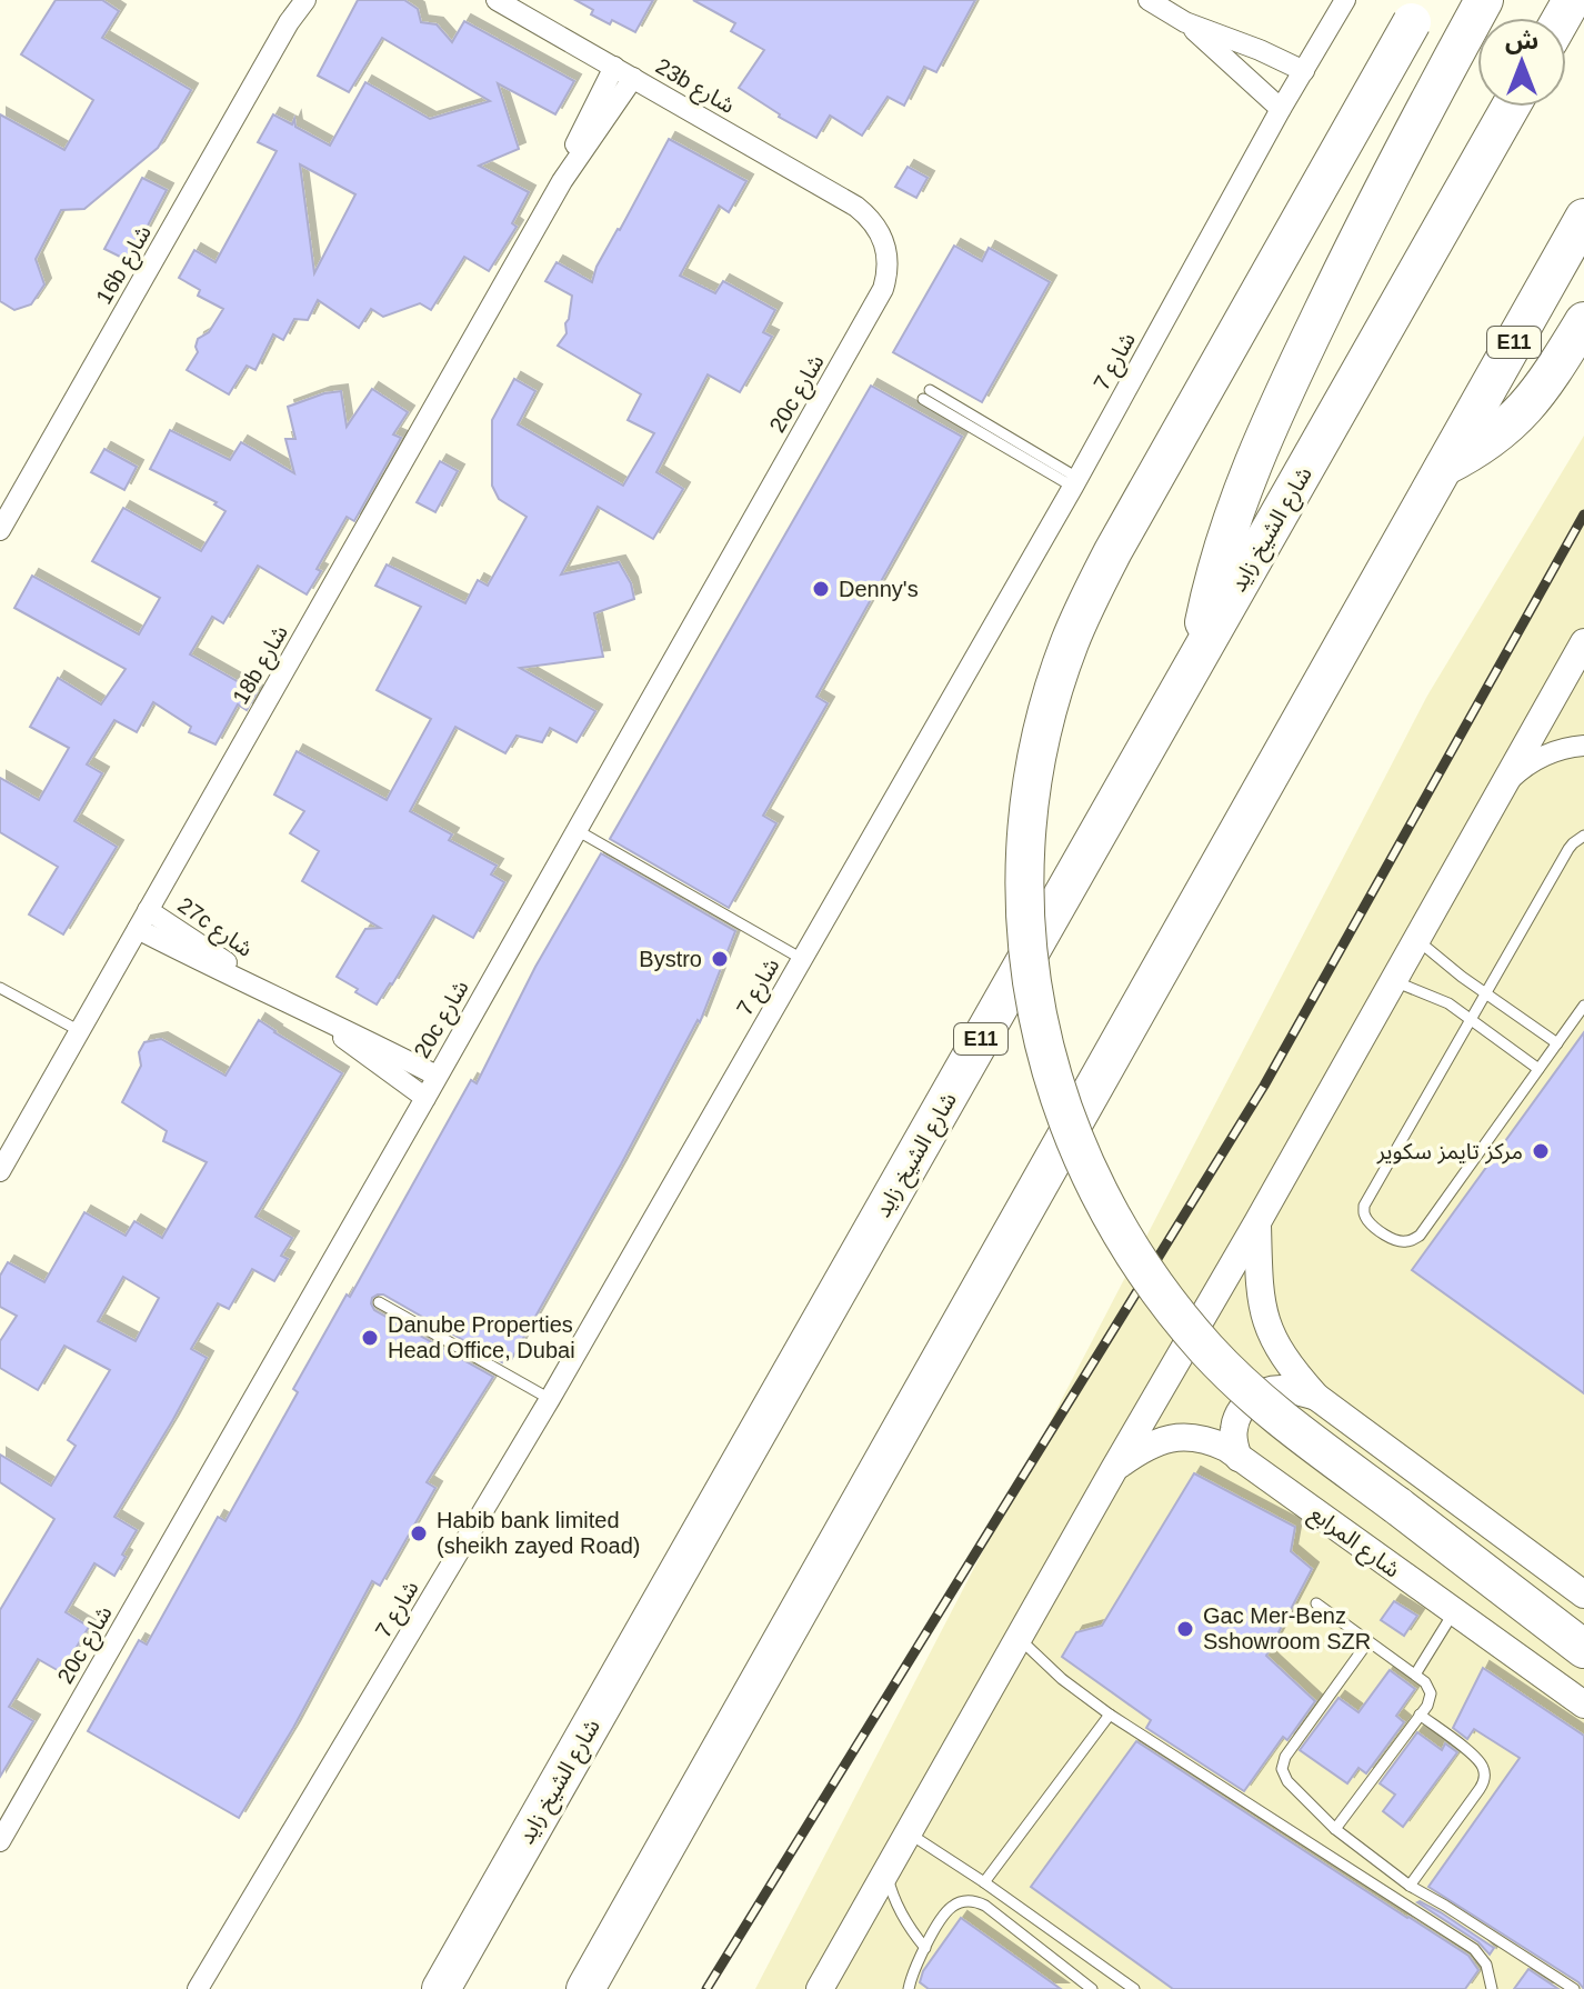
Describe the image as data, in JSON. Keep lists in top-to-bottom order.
{
  "streets": {
    "highway": ["E11", "شارع الشيخ زايد"],
    "street": [
      "23b شارع",
      "16b شارع",
      "شارع 7",
      "20c شارع",
      "18b شارع",
      "27c شارع",
      "شارع المرابع"
    ]
  },
  "crossings": [
    ["23b شارع", "20c شارع"],
    ["23b شارع", "18b شارع"],
    ["20c شارع", "27c شارع"],
    ["18b شارع", "27c شارع"]
  ],
  "places": [
    "Denny's",
    "Bystro",
    "مركز تايمز سكوير",
    "Danube Properties Head Office, Dubai",
    "Habib bank limited (sheikh zayed Road)",
    "Gac Mer-Benz Sshowroom SZR"
  ],
  "north": "top"
}
